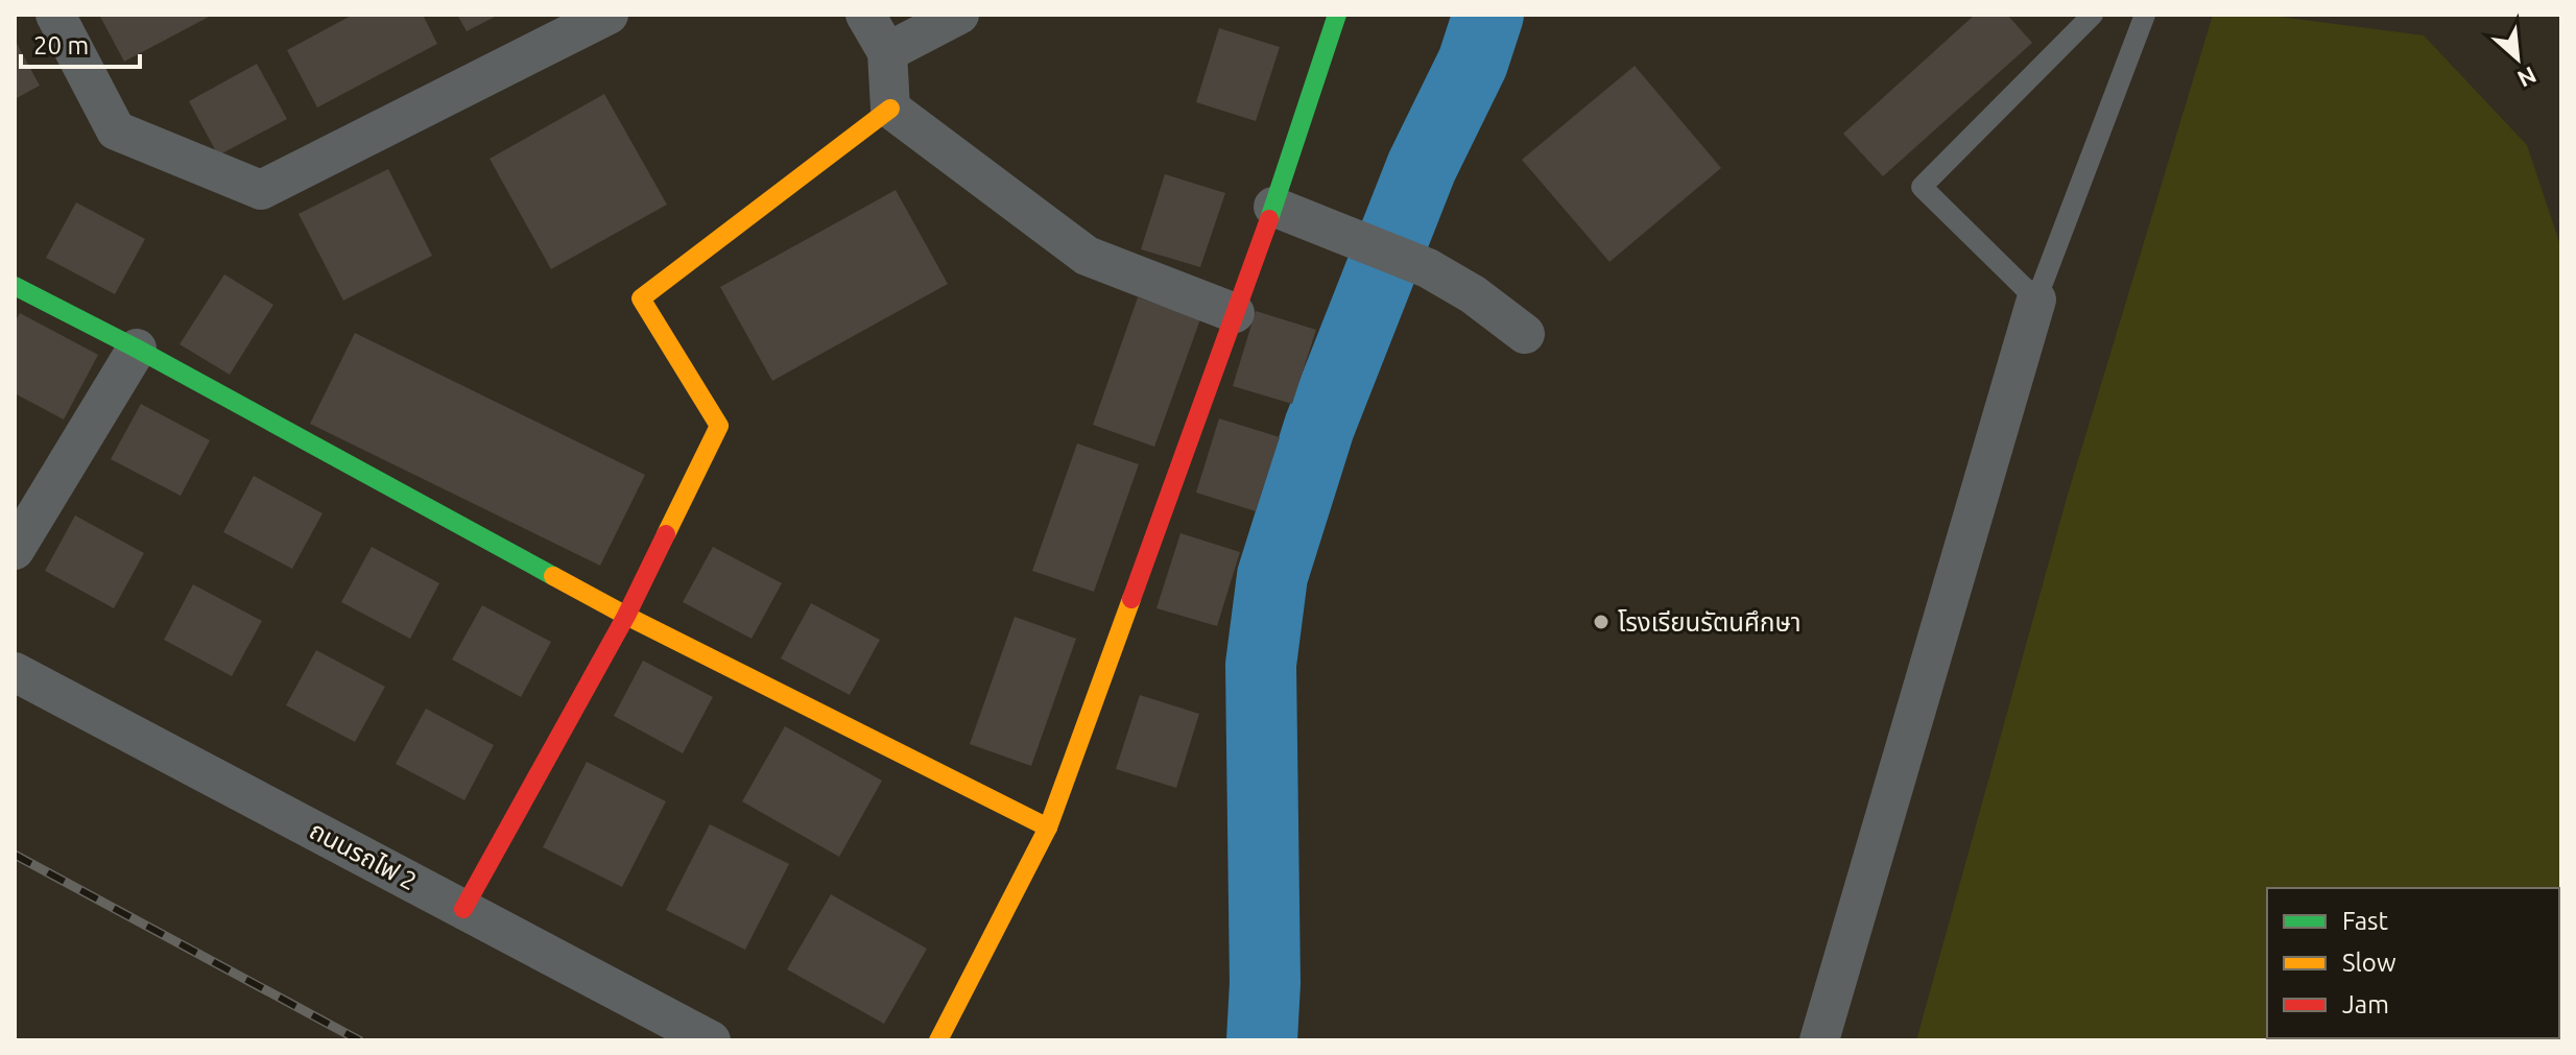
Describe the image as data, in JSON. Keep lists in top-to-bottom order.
{
  "streets": {
    "street": ["ถนนรถไฟ 2"]
  },
  "places": ["โรงเรียนรัตนศึกษา"],
  "legend": ["Fast", "Slow", "Jam"],
  "scale_bar": "20 m",
  "north": "bottom right"
}
